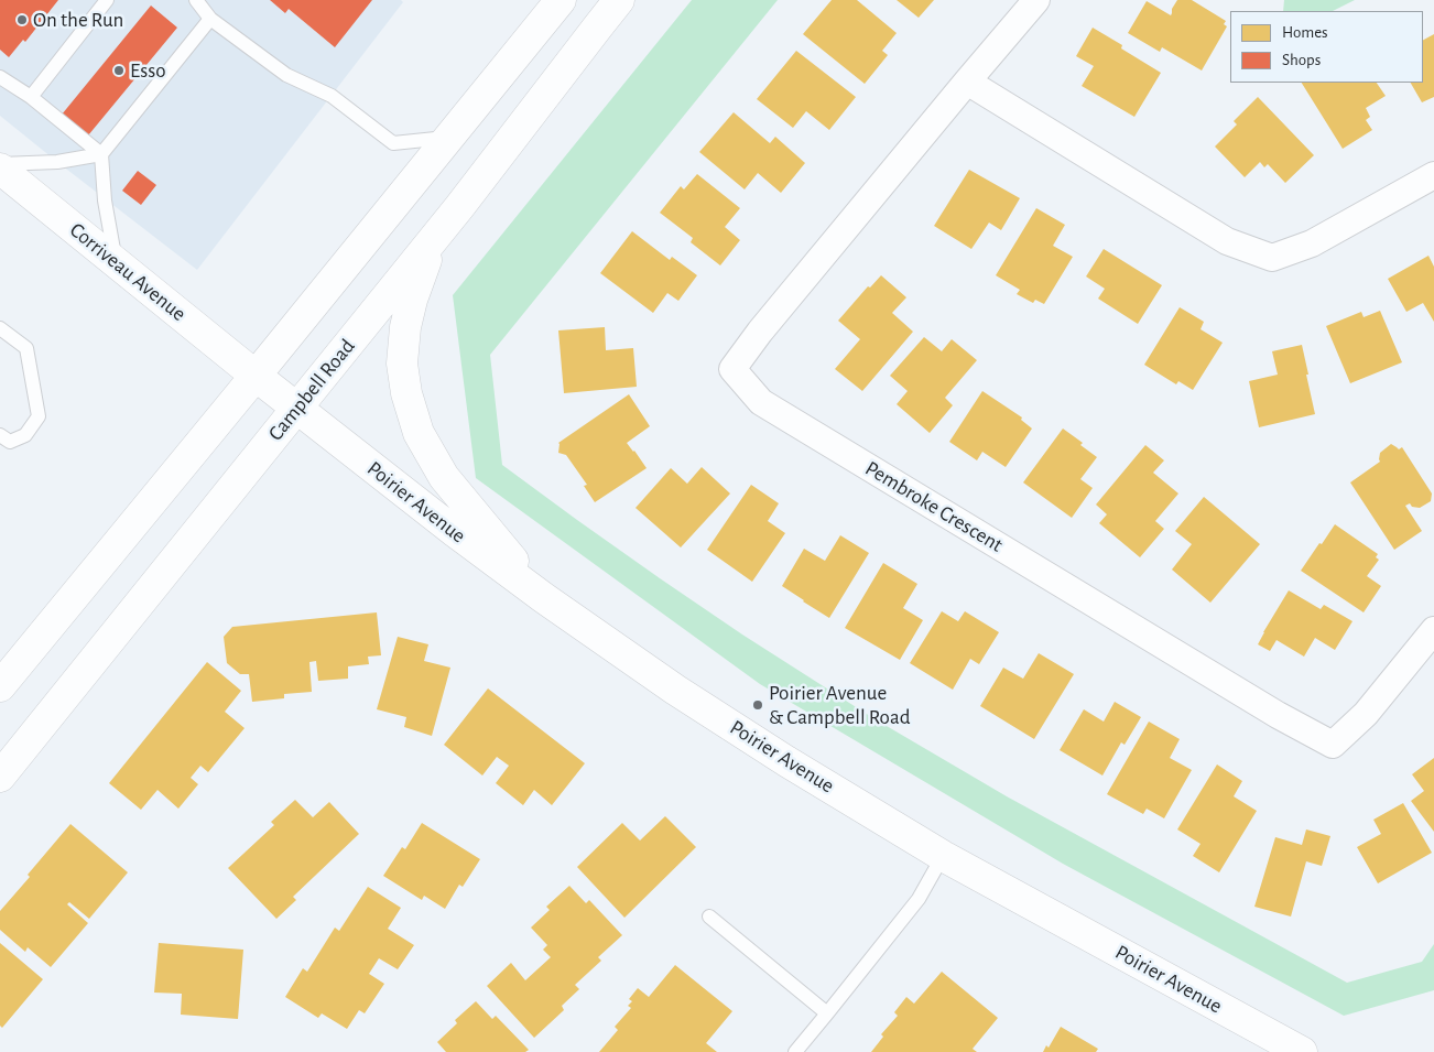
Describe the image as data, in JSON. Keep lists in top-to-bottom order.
{
  "streets": {
    "main road": ["Corriveau Avenue", "Campbell Road", "Poirier Avenue"],
    "street": ["Pembroke Crescent"]
  },
  "crossings": [
    ["Corriveau Avenue", "Campbell Road"],
    ["Corriveau Avenue", "Poirier Avenue"],
    ["Campbell Road", "Poirier Avenue"]
  ],
  "places": ["On the Run", "Esso", "Poirier Avenue & Campbell Road"],
  "legend": ["Homes", "Shops"]
}
